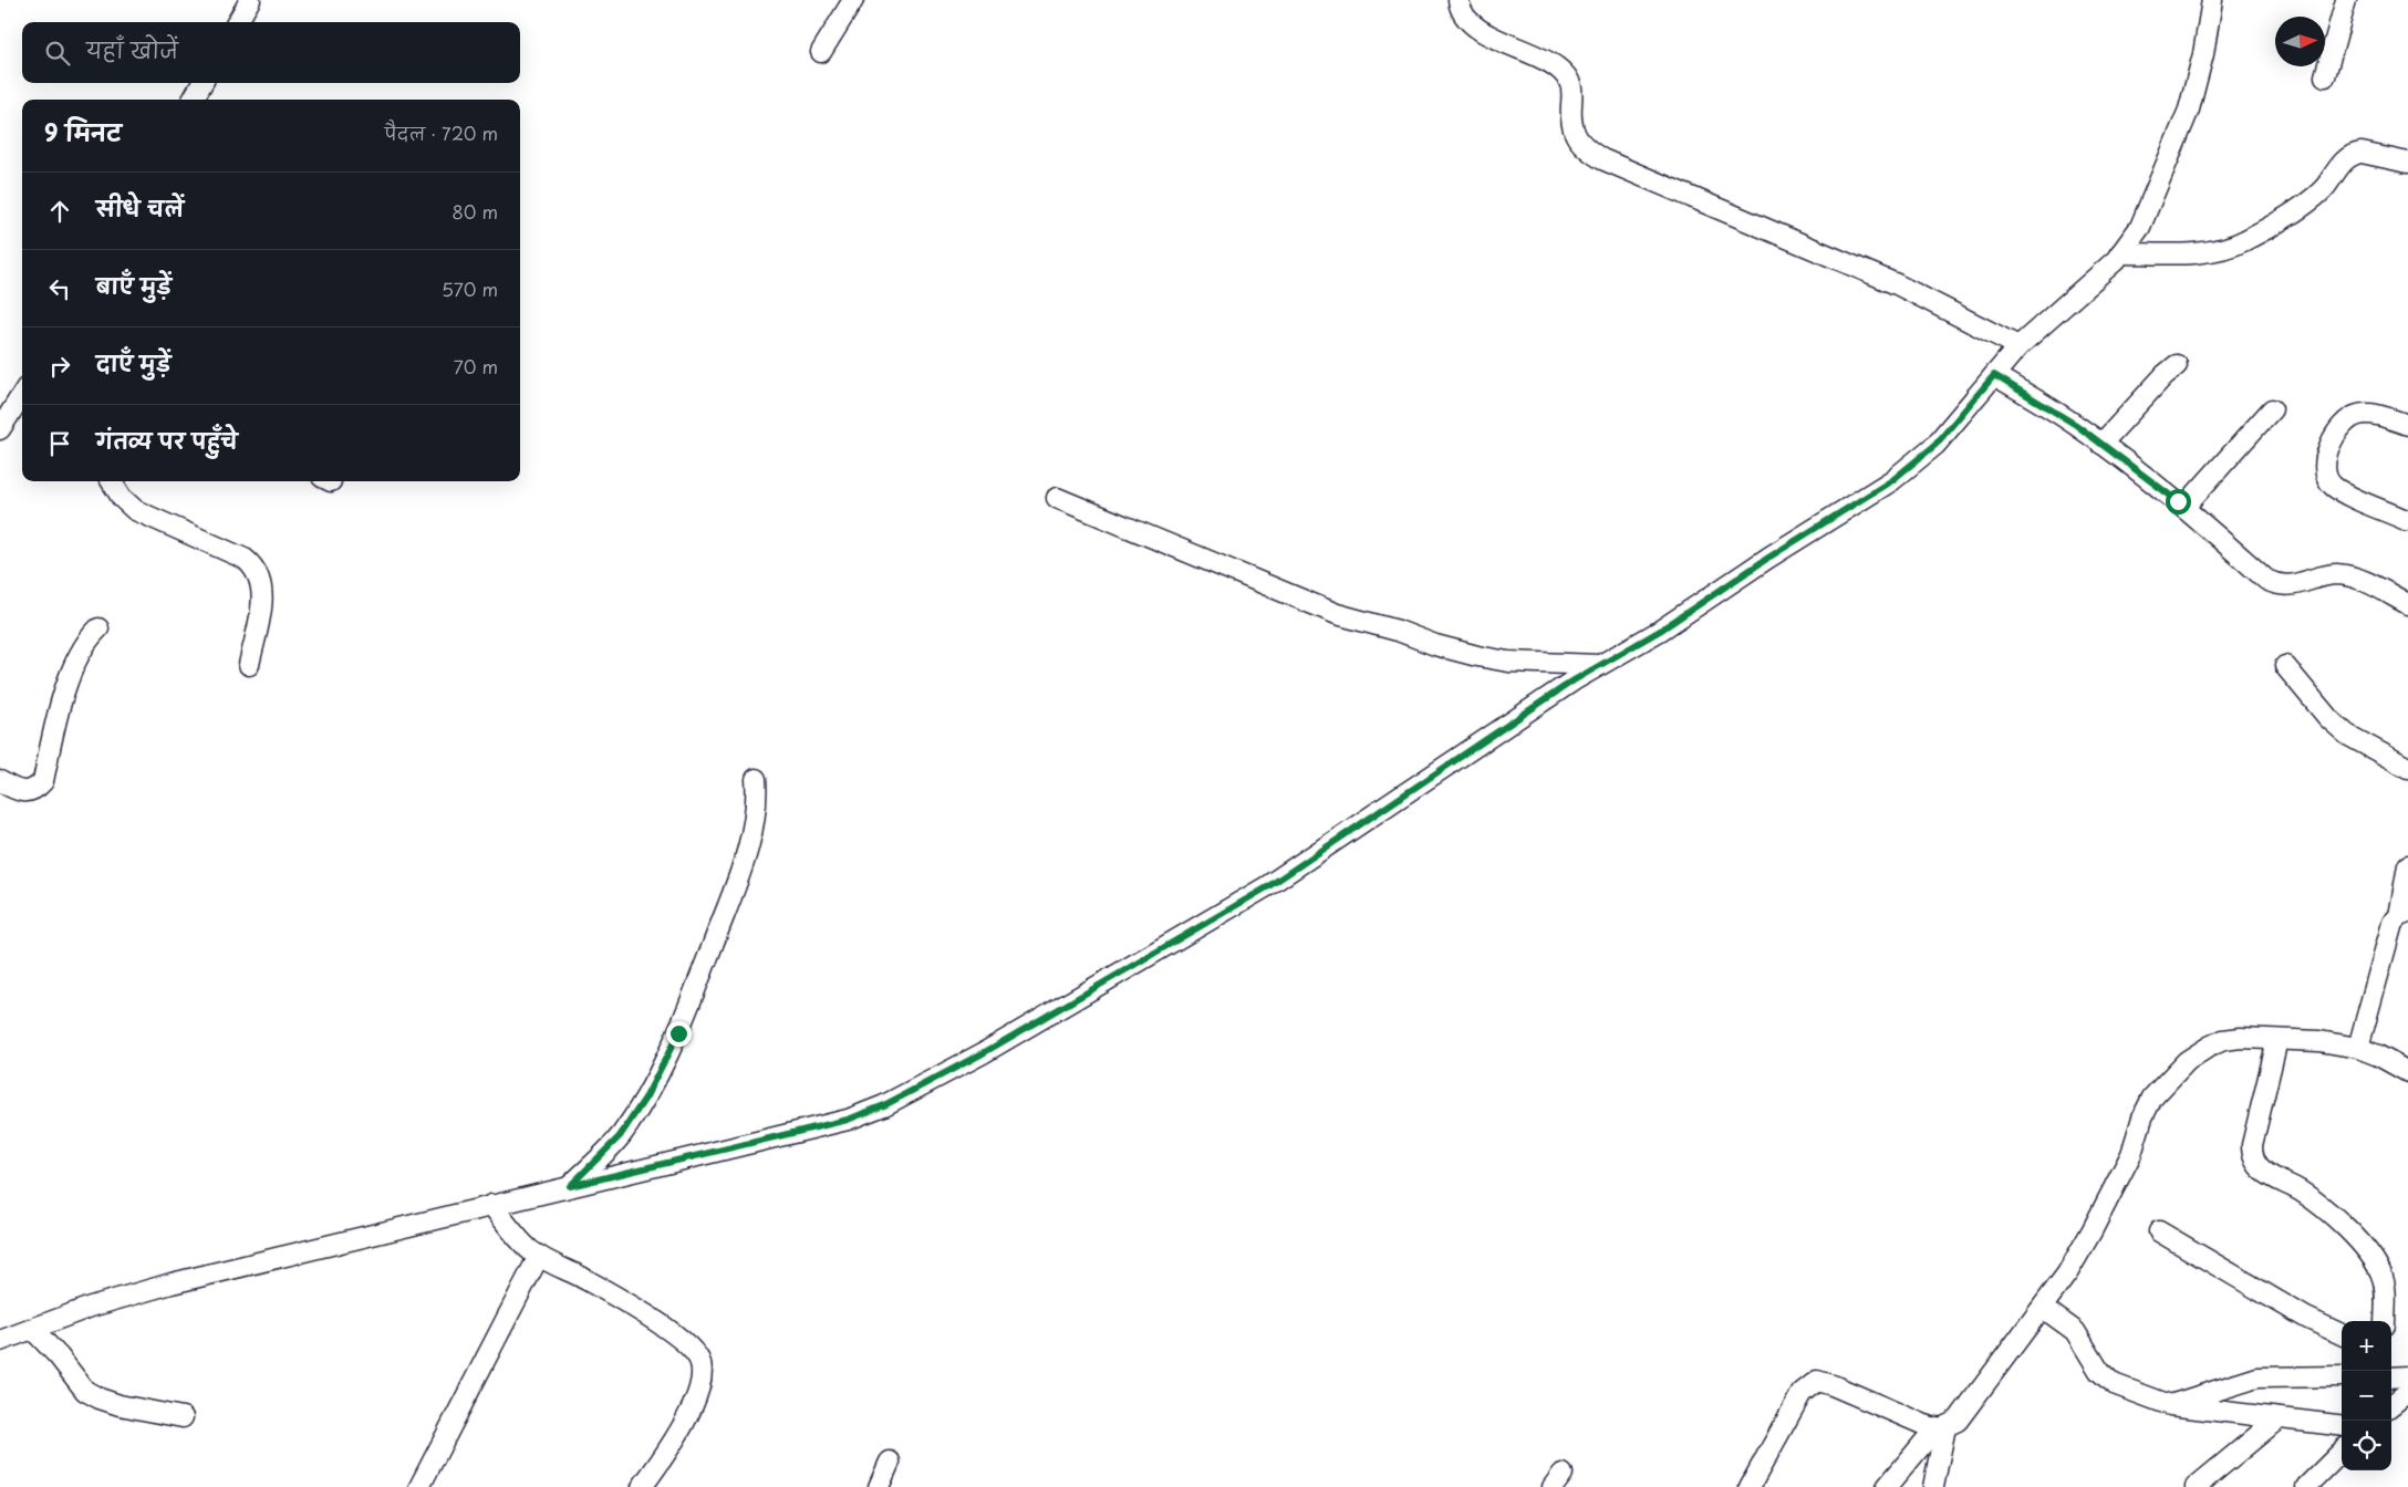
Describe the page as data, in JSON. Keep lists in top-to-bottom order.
{
  "north": "right",
  "page": {
    "search": "यहाँ खोजें",
    "heading": ["9 मिनट", "पैदल · 720 m"],
    "list": [
      ["सीधे चलें", "80 m"],
      ["बाएँ मुड़ें", "570 m"],
      ["दाएँ मुड़ें", "70 m"],
      "गंतव्य पर पहुँचे"
    ],
    "map_buttons": ["+", "−"]
  }
}
